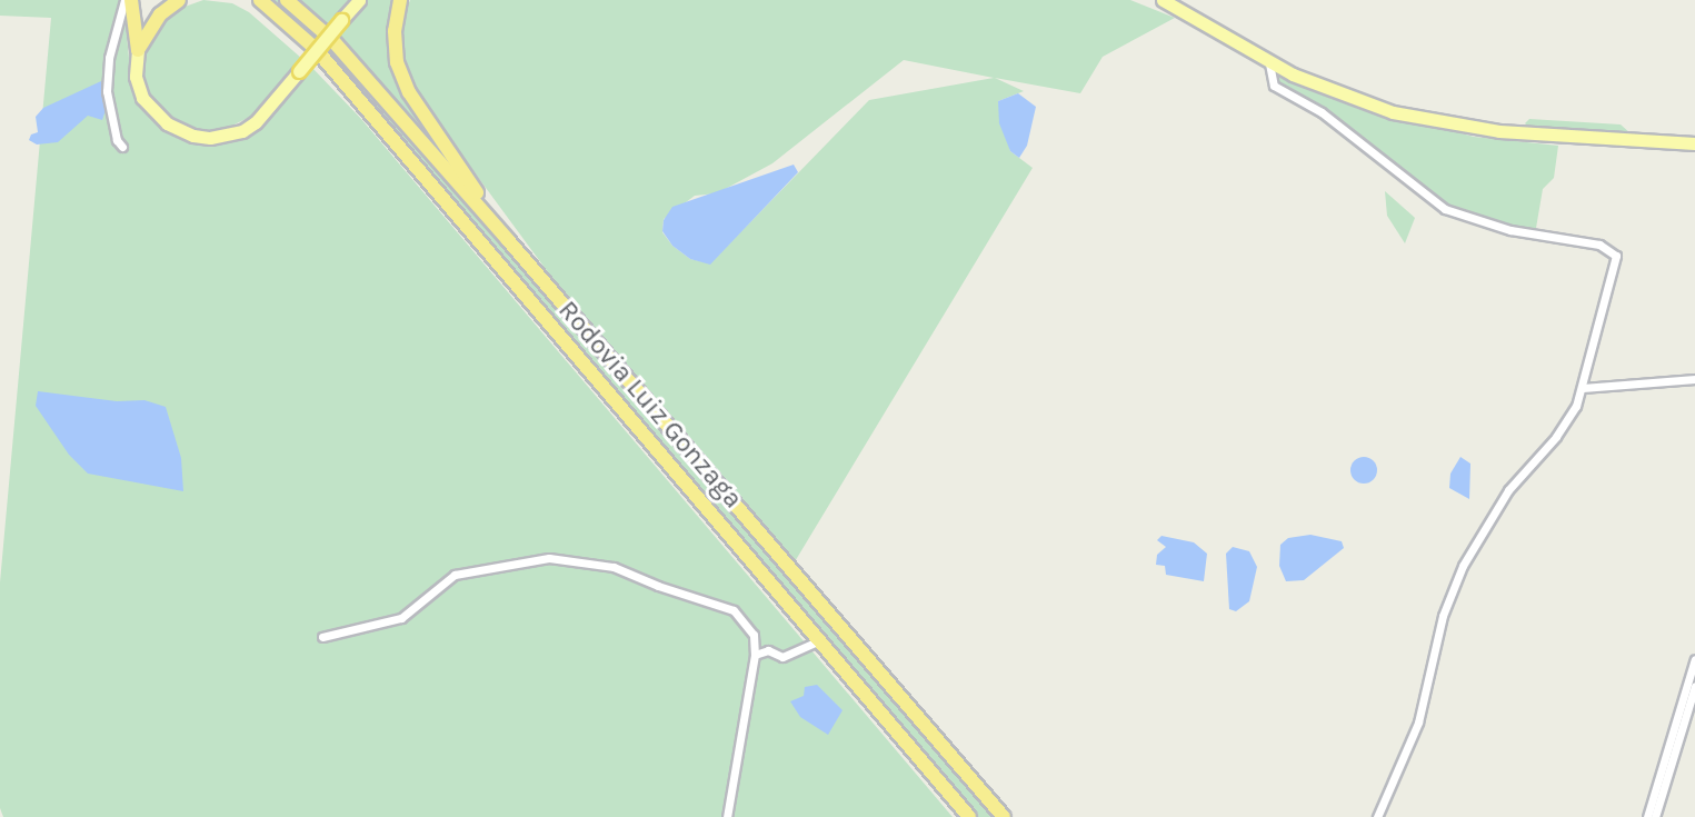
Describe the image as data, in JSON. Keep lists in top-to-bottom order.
{
  "streets": {
    "highway": ["Rodovia Luiz Gonzaga"]
  }
}
